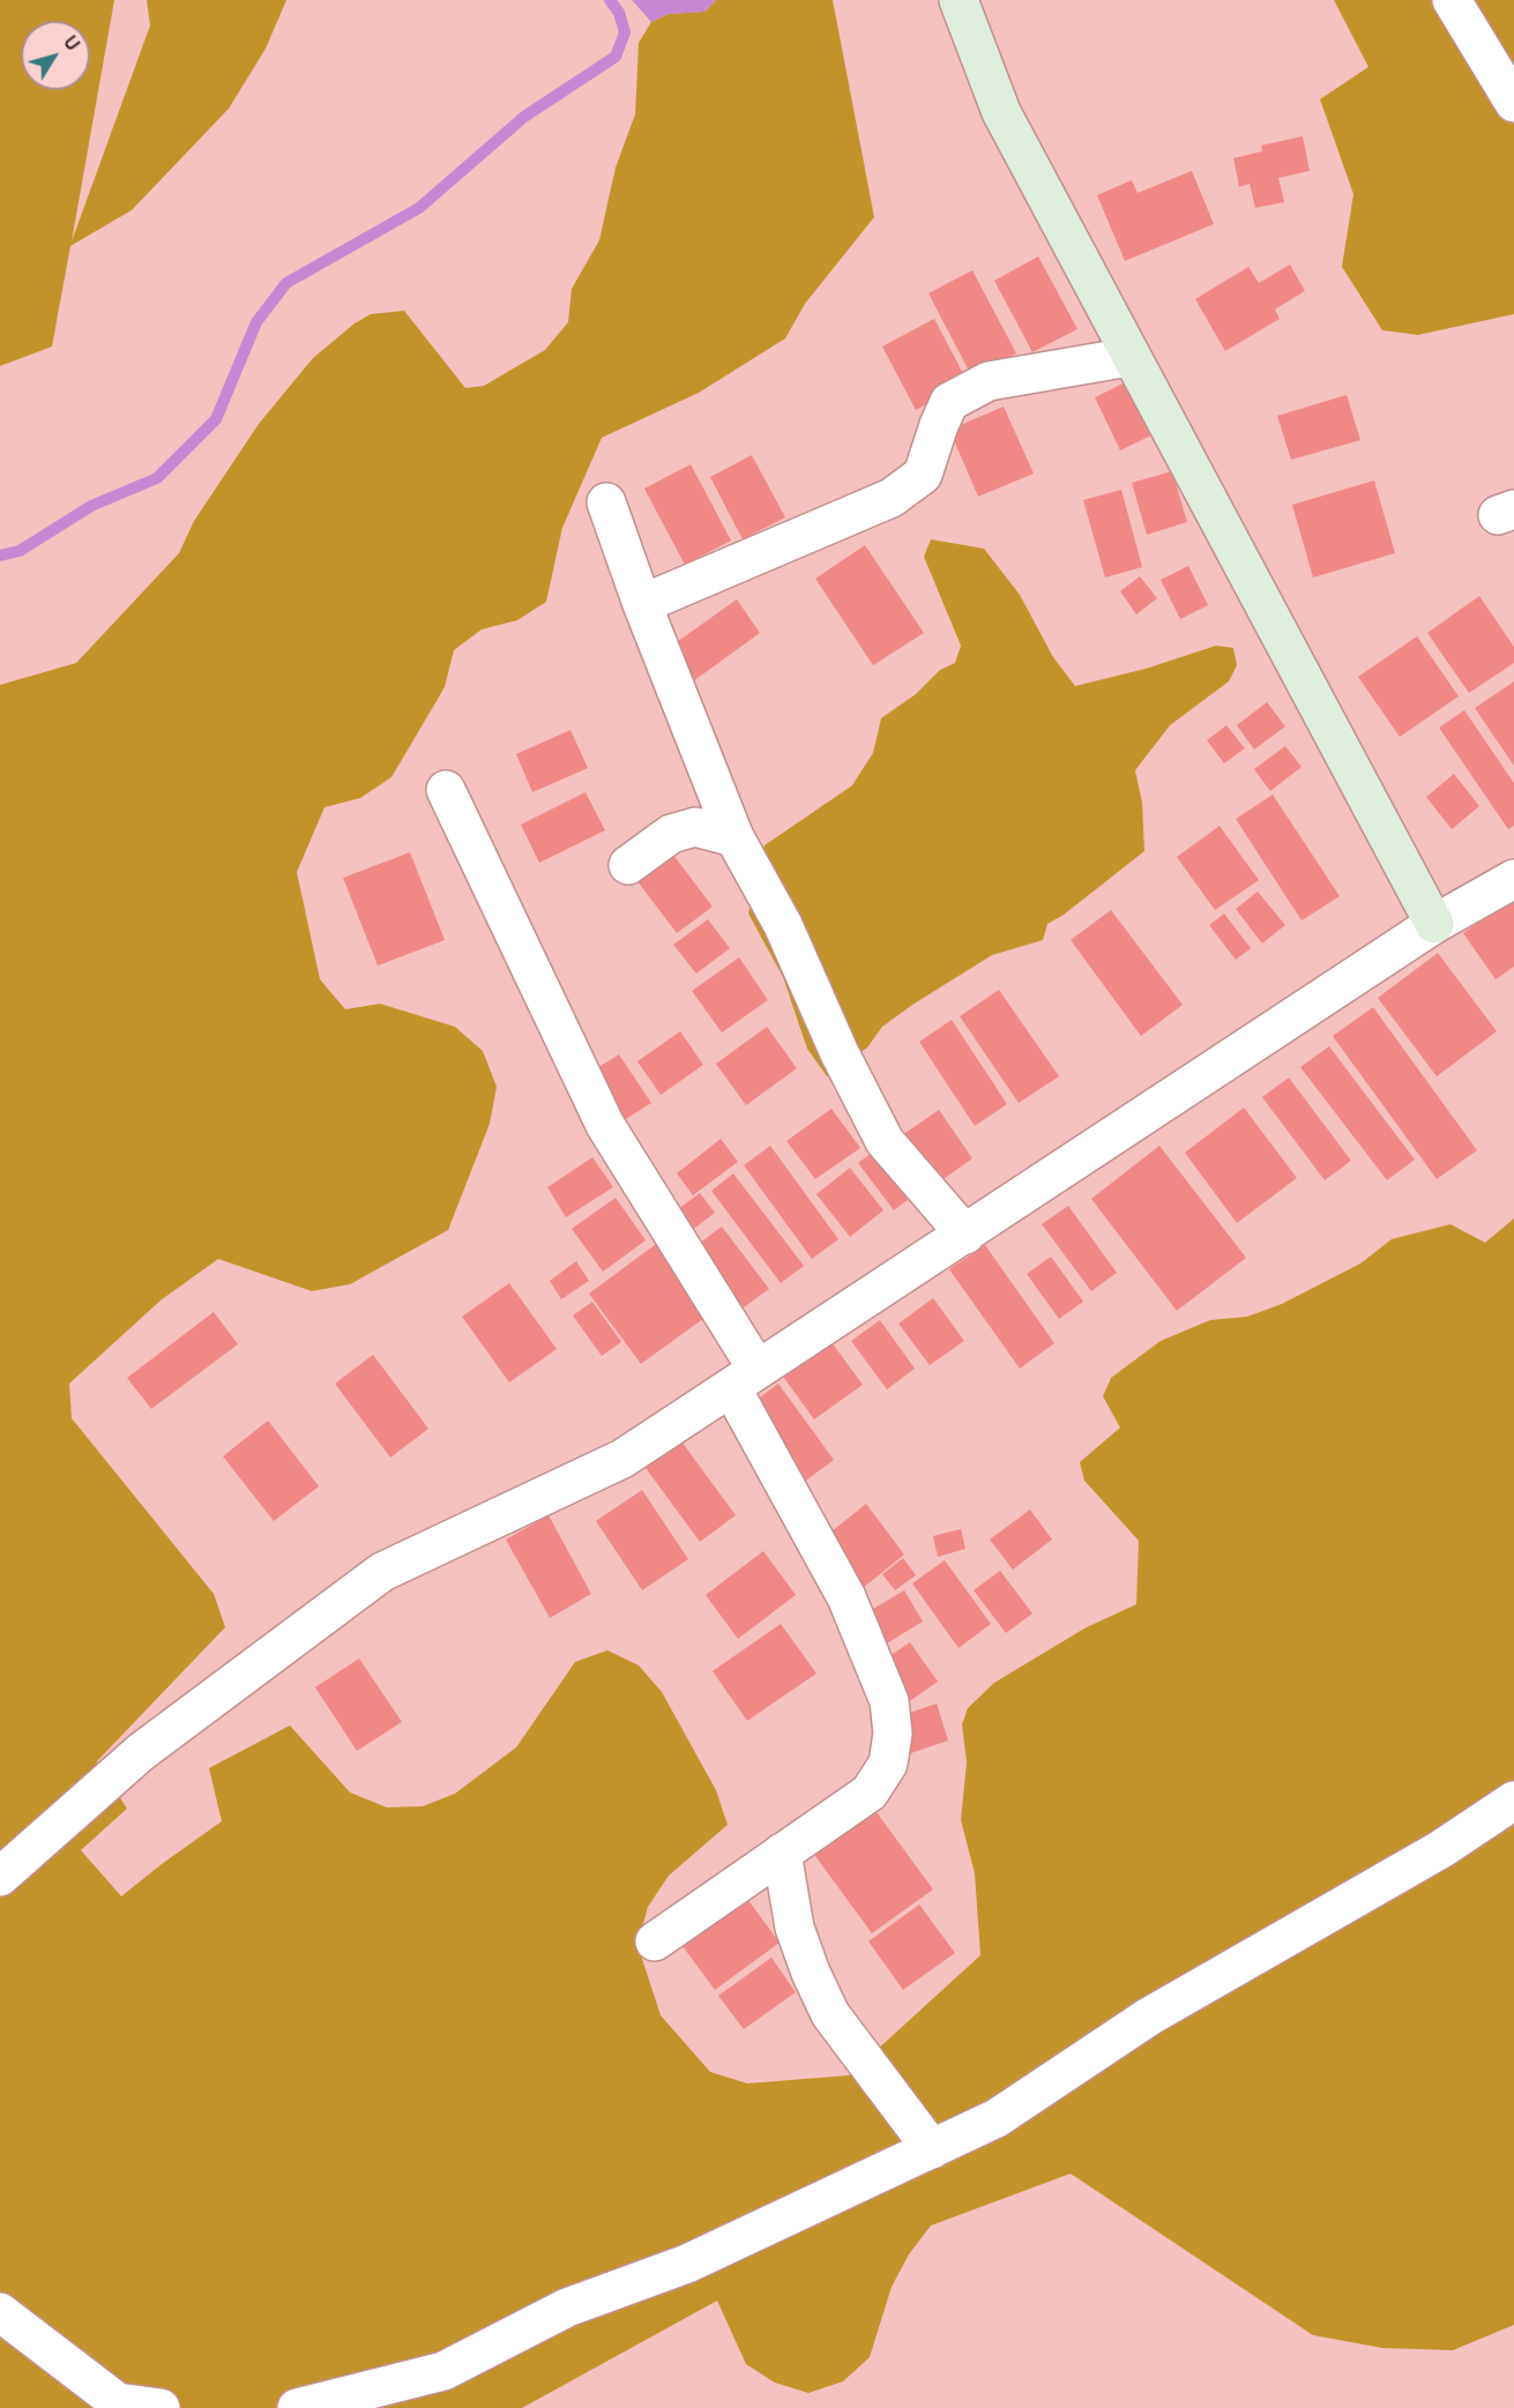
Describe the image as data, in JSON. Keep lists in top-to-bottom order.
{
  "north": "top right"
}
